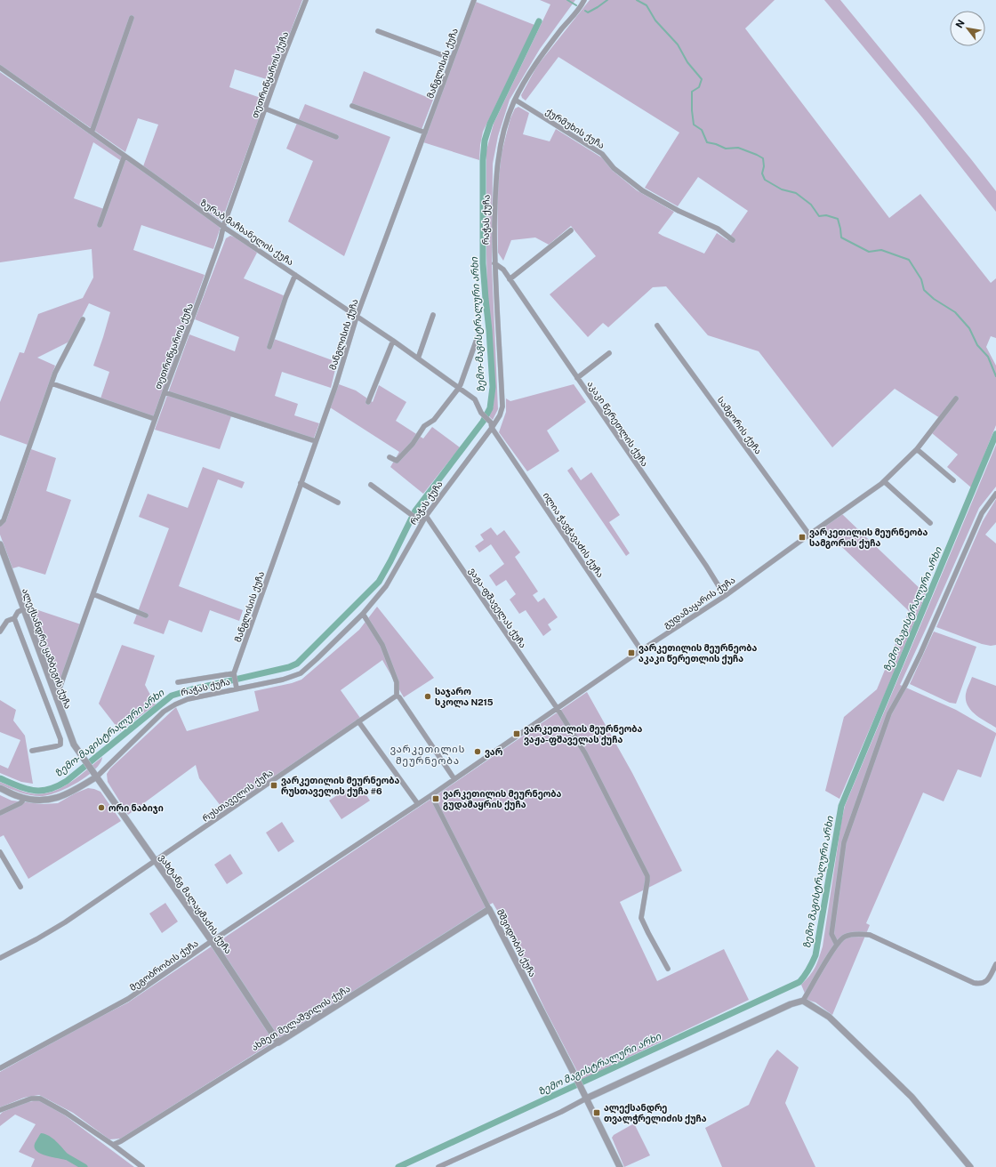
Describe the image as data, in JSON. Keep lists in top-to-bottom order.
{
  "streets": {
    "street": [
      "მანგლისის ქუჩა",
      "თეთრიწყაროს ქუჩა",
      "ქურმუხის ქუჩა",
      "რაჭას ქუჩა",
      "ზურაბ მაჩხანელის ქუჩა",
      "აკაკი წერეთლის ქუჩა",
      "სამგორის ქუჩა",
      "ილია ჭავჭავაძის ქუჩა",
      "გუდამაყარის ქუჩა",
      "ვაჟა-ფშაველას ქუჩა",
      "ალექსანდრე ყაზბეგის ქუჩა",
      "რუსთაველის ქუჩა",
      "ვახტანგ მალაყმაძის ქუჩა",
      "მშვიდობის ქუჩა",
      "მეგობრობის ქუჩა",
      "ახმეთ მელაშვილის ქუჩა"
    ]
  },
  "crossings": [
    ["მანგლისის ქუჩა", "ზურაბ მაჩხანელის ქუჩა"],
    ["თეთრიწყაროს ქუჩა", "ზურაბ მაჩხანელის ქუჩა"],
    ["თეთრიწყაროს ქუჩა", "ალექსანდრე ყაზბეგის ქუჩა"],
    ["ქურმუხის ქუჩა", "რაჭას ქუჩა"],
    ["რაჭას ქუჩა", "აკაკი წერეთლის ქუჩა"],
    ["რაჭას ქუჩა", "ილია ჭავჭავაძის ქუჩა"],
    ["რაჭას ქუჩა", "ვაჟა-ფშაველას ქუჩა"],
    ["რაჭას ქუჩა", "ალექსანდრე ყაზბეგის ქუჩა"],
    ["რაჭას ქუჩა", "ვახტანგ მალაყმაძის ქუჩა"],
    ["ზურაბ მაჩხანელის ქუჩა", "ილია ჭავჭავაძის ქუჩა"],
    ["აკაკი წერეთლის ქუჩა", "გუდამაყარის ქუჩა"],
    ["სამგორის ქუჩა", "გუდამაყარის ქუჩა"],
    ["ილია ჭავჭავაძის ქუჩა", "გუდამაყარის ქუჩა"],
    ["გუდამაყარის ქუჩა", "ვაჟა-ფშაველას ქუჩა"],
    ["გუდამაყარის ქუჩა", "მშვიდობის ქუჩა"],
    ["გუდამაყარის ქუჩა", "მეგობრობის ქუჩა"],
    ["ალექსანდრე ყაზბეგის ქუჩა", "ვახტანგ მალაყმაძის ქუჩა"],
    ["რუსთაველის ქუჩა", "ვახტანგ მალაყმაძის ქუჩა"],
    ["ვახტანგ მალაყმაძის ქუჩა", "მეგობრობის ქუჩა"],
    ["ვახტანგ მალაყმაძის ქუჩა", "ახმეთ მელაშვილის ქუჩა"],
    ["მშვიდობის ქუჩა", "მეგობრობის ქუჩა"],
    ["მშვიდობის ქუჩა", "ახმეთ მელაშვილის ქუჩა"]
  ],
  "districts": ["ვარკეთილის მეურნეობა"],
  "water": ["ზემო-მაგისტრალური არხი", "ზემო მაგისტრალური არხი"],
  "places": {
    "transit": [
      "ვარკეთილის მეურნეობა სამგორის ქუჩა",
      "ვარკეთილის მეურნეობა აკაკი წერეთლის ქუჩა",
      "ვარკეთილის მეურნეობა ვაჟა-ფშაველას ქუჩა",
      "ვარკეთილის მეურნეობა რუსთაველის ქუჩა #6",
      "ვარკეთილის მეურნეობა გუდამაყრის ქუჩა",
      "ალექსანდრე თვალჭრელიძის ქუჩა"
    ],
    "other": ["საჯარო სკოლა N215", "ვარ", "ორი ნაბიჯი"]
  },
  "north": "top left"
}
